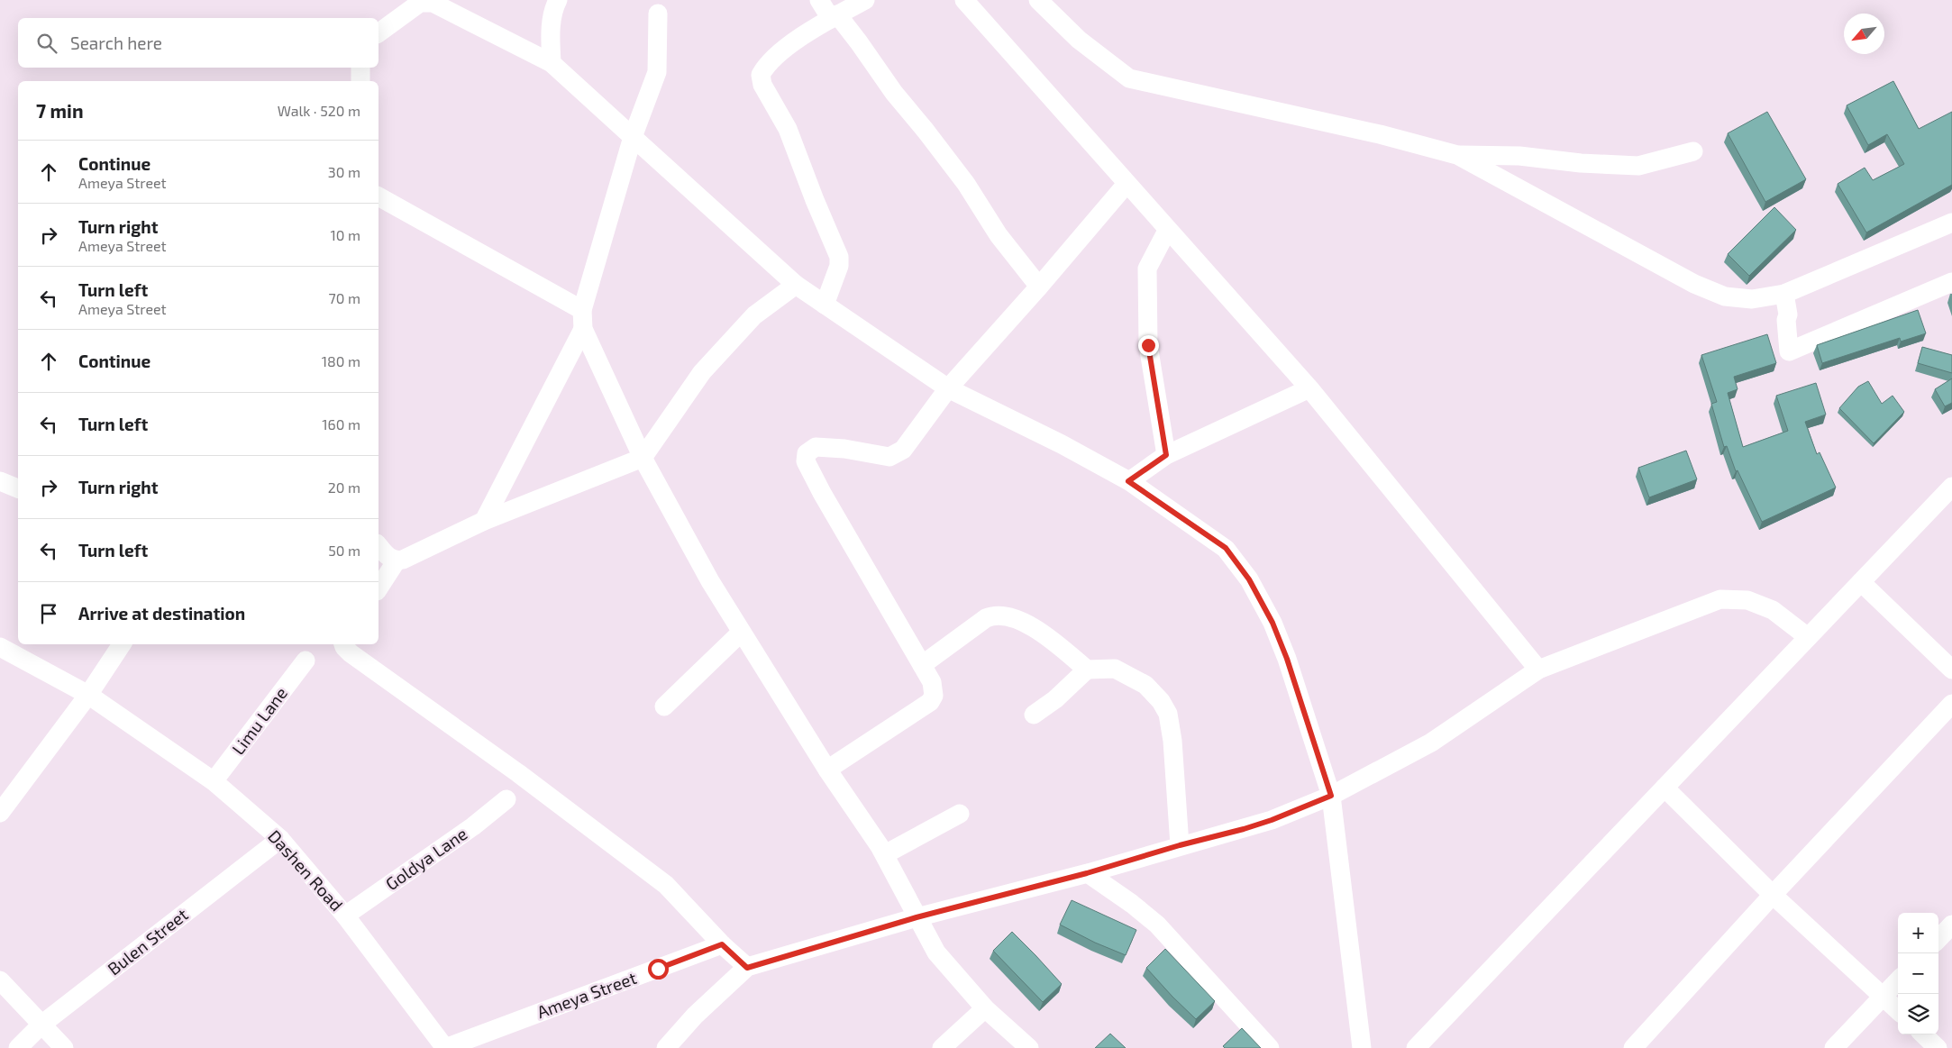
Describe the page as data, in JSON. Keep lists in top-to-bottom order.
{
  "streets": {
    "street": [
      "Limu Lane",
      "Goldya Lane",
      "Dashen Road",
      "Bulen Street",
      "Ameya Street"
    ]
  },
  "crossings": [
    ["Limu Lane", "Dashen Road"],
    ["Goldya Lane", "Dashen Road"],
    ["Dashen Road", "Bulen Street"],
    ["Dashen Road", "Ameya Street"]
  ],
  "north": "bottom left",
  "page": {
    "search": "Search here",
    "heading": ["7 min", "Walk · 520 m"],
    "list": [
      ["Continue", "Ameya Street", "30 m"],
      ["Turn right", "Ameya Street", "10 m"],
      ["Turn left", "Ameya Street", "70 m"],
      ["Continue", "180 m"],
      ["Turn left", "160 m"],
      ["Turn right", "20 m"],
      ["Turn left", "50 m"],
      "Arrive at destination"
    ],
    "map_buttons": ["+", "−"]
  }
}
